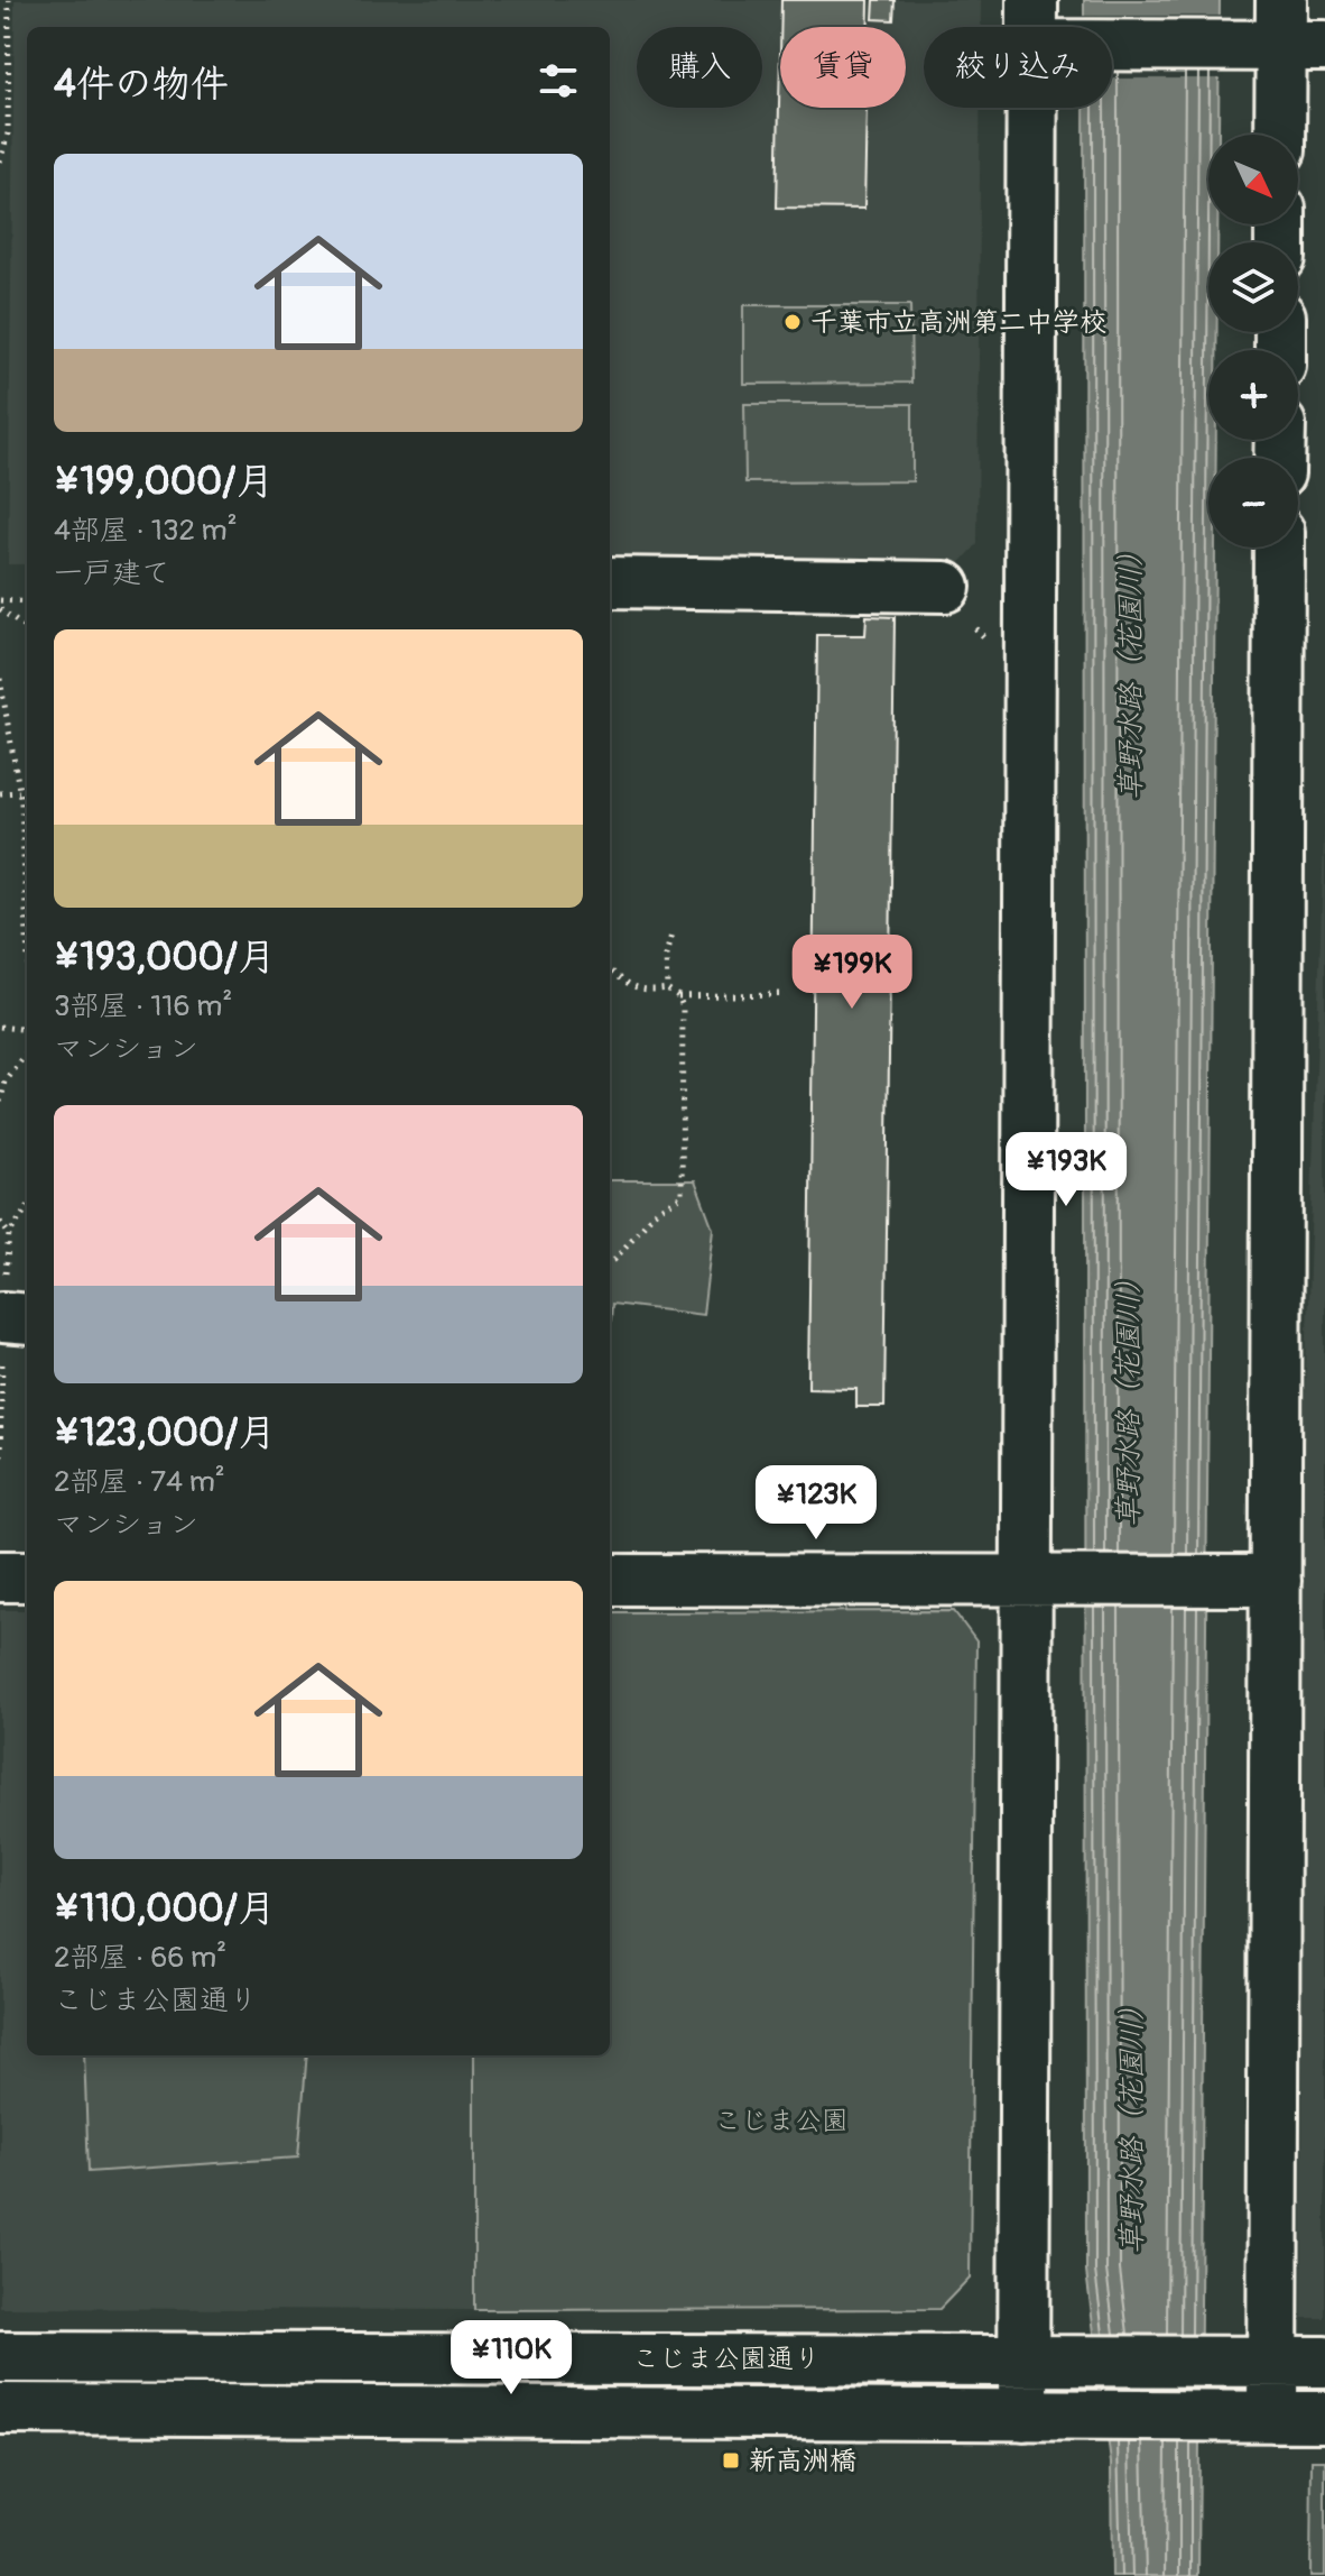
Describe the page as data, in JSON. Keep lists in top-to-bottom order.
{
  "streets": {
    "street": ["こじま公園通り"]
  },
  "water": ["草野水路（花園川）"],
  "parks": ["こじま公園"],
  "places": {
    "other": ["千葉市立高洲第二中学校"],
    "transit": ["新高洲橋"]
  },
  "north": "bottom right",
  "page": {
    "chip": ["購入", "賃貸", "絞り込み"],
    "heading": "4件の物件",
    "map_buttons": ["+", "−"],
    "list": [
      {
        "name": "¥199,000/月",
        "note": "4部屋 · 132 m² · 一戸建て"
      },
      {
        "name": "¥193,000/月",
        "note": "3部屋 · 116 m² · マンション"
      },
      {
        "name": "¥123,000/月",
        "note": "2部屋 · 74 m² · マンション"
      },
      {
        "name": "¥110,000/月",
        "note": "2部屋 · 66 m² · こじま公園通り"
      }
    ],
    "price": [
      "¥199K",
      "¥193K",
      "¥123K",
      "¥110K"
    ]
  }
}
